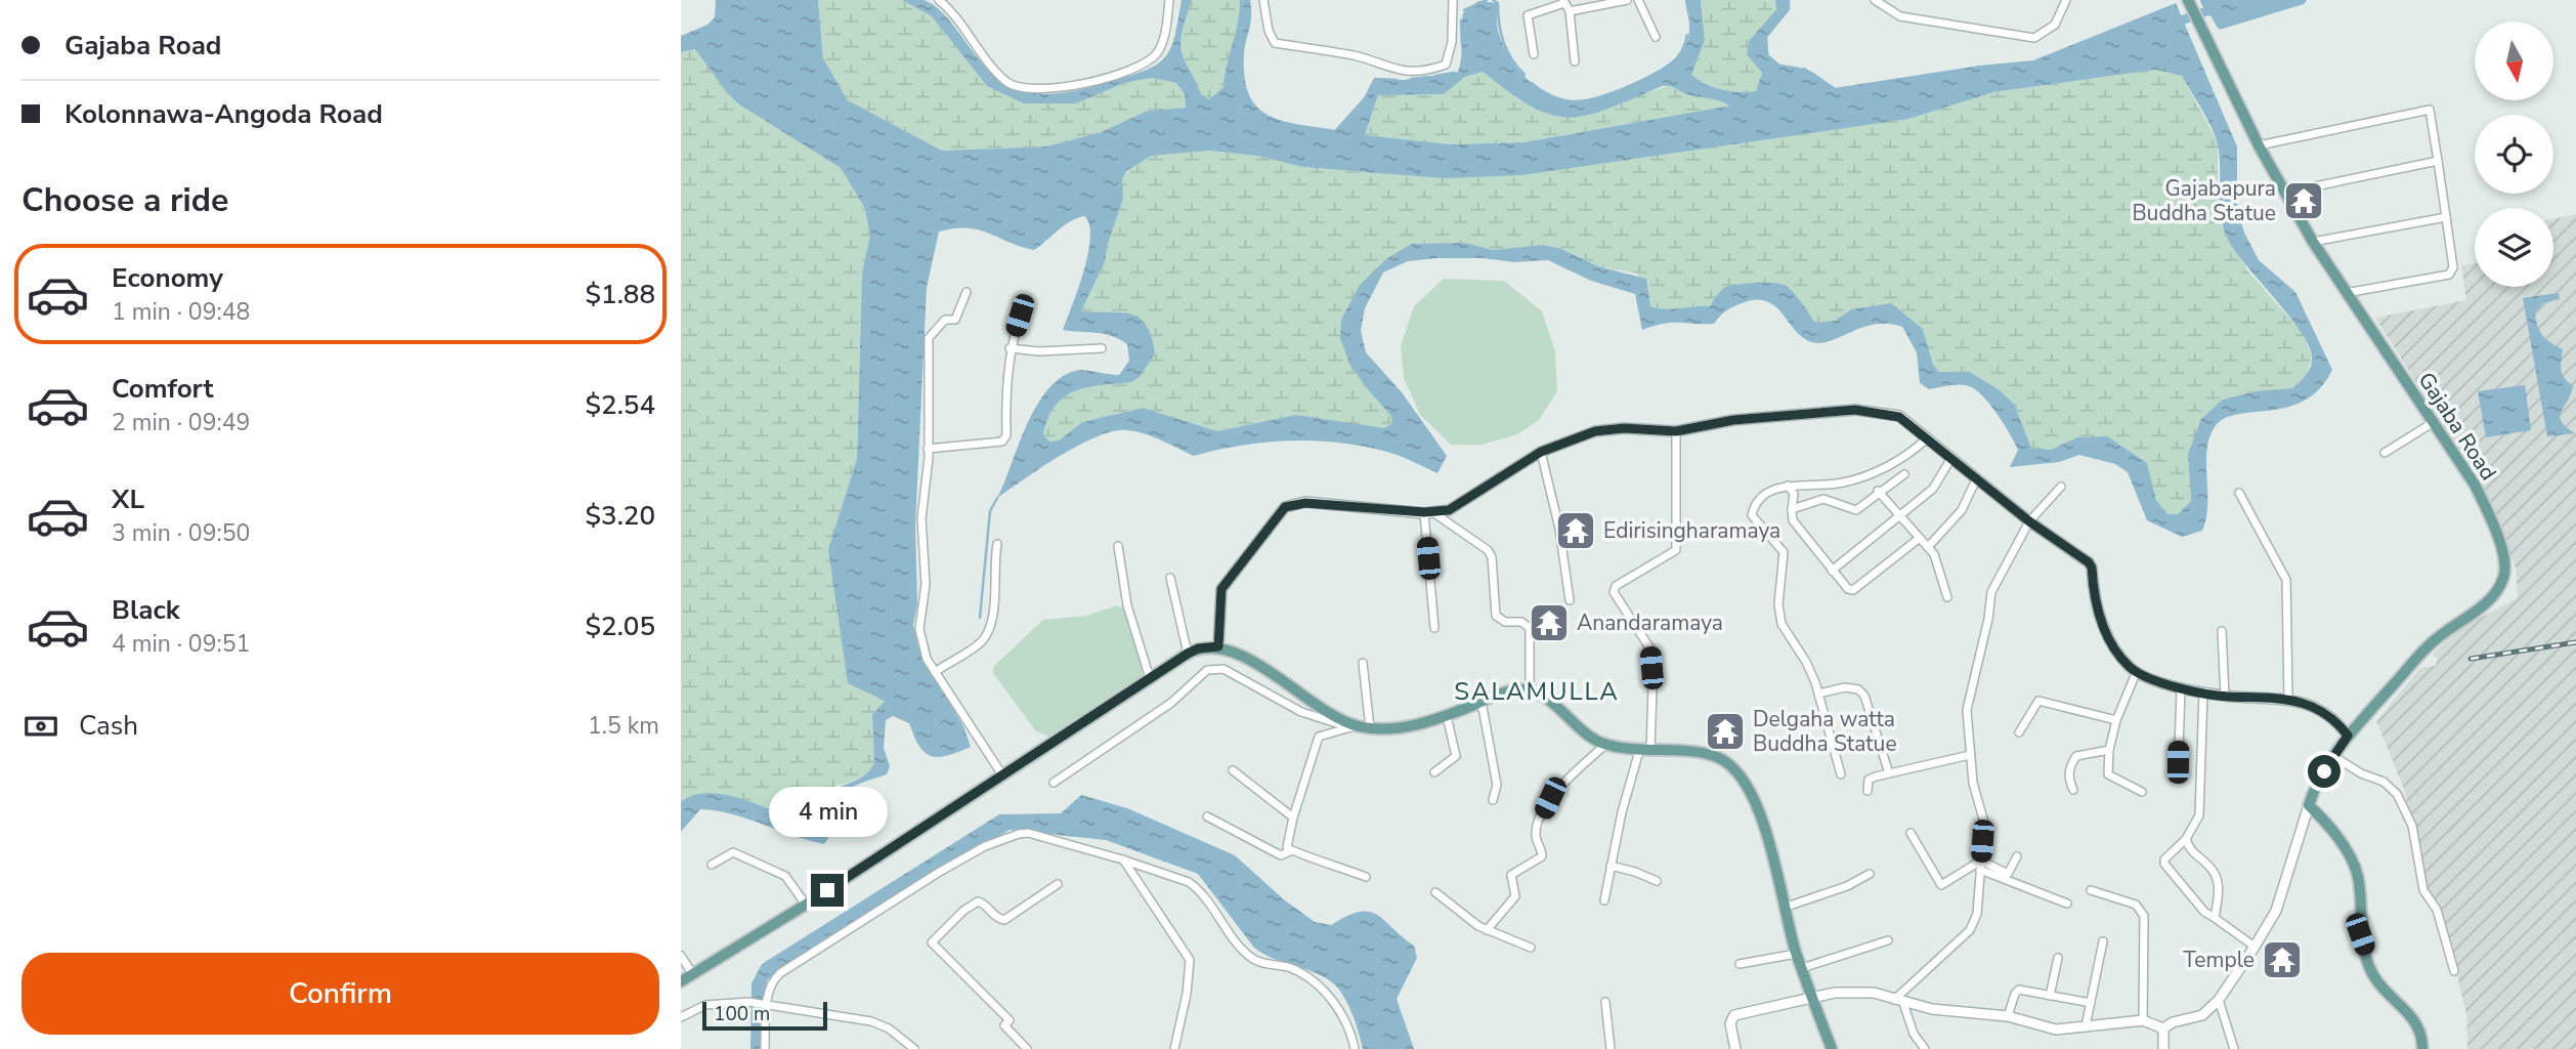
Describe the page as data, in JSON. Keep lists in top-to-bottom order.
{
  "streets": {
    "main road": ["Gajaba Road"]
  },
  "districts": ["SALAMULLA"],
  "places": {
    "temple": [
      "Gajabapura Buddha Statue",
      "Edirisingharamaya",
      "Anandaramaya",
      "Delgaha watta Buddha Statue",
      "Temple"
    ]
  },
  "scale_bar": "100 m",
  "north": "bottom",
  "page": {
    "banner": ["Gajaba Road", "Kolonnawa-Angoda Road"],
    "heading": "Choose a ride",
    "list": [
      {
        "name": "Economy",
        "note": "1 min · 09:48",
        "value": "$1.88"
      },
      {
        "name": "Comfort",
        "note": "2 min · 09:49",
        "value": "$2.54"
      },
      {
        "name": "XL",
        "note": "3 min · 09:50",
        "value": "$3.20"
      },
      {
        "name": "Black",
        "note": "4 min · 09:51",
        "value": "$2.05"
      }
    ],
    "pay": ["Cash", "1.5 km"],
    "bubble": "4 min",
    "buttons": "Confirm",
    "scale": "100 m"
  }
}
